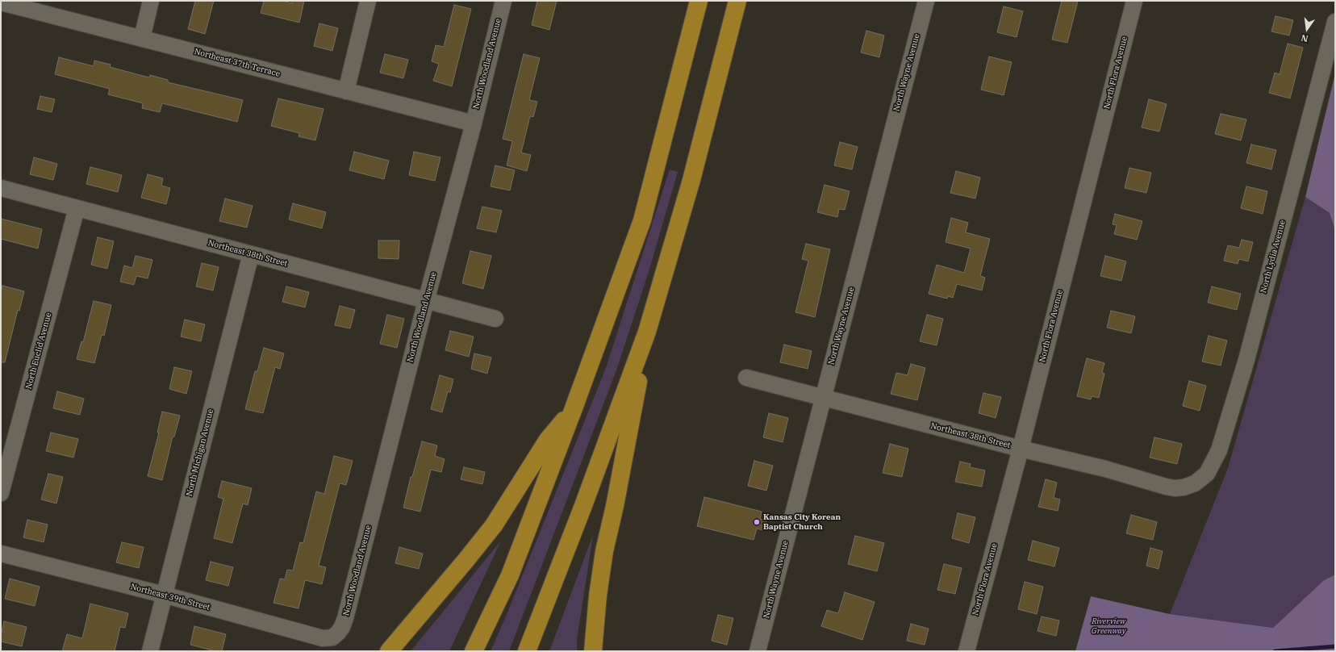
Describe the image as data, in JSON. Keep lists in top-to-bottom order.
{
  "streets": {
    "street": [
      "Northeast 37th Terrace",
      "North Woodland Avenue",
      "North Wayne Avenue",
      "North Flora Avenue",
      "Northeast 38th Street",
      "North Lydia Avenue",
      "North Euclid Avenue",
      "North Michigan Avenue",
      "Northeast 39th Street"
    ]
  },
  "crossings": [
    ["Northeast 37th Terrace", "North Woodland Avenue"],
    ["North Woodland Avenue", "Northeast 38th Street"],
    ["North Woodland Avenue", "Northeast 39th Street"],
    ["North Wayne Avenue", "Northeast 38th Street"],
    ["North Flora Avenue", "Northeast 38th Street"],
    ["Northeast 38th Street", "North Lydia Avenue"],
    ["Northeast 38th Street", "North Euclid Avenue"],
    ["Northeast 38th Street", "North Michigan Avenue"],
    ["North Michigan Avenue", "Northeast 39th Street"]
  ],
  "parks": ["Riverview Greenway"],
  "places": ["Kansas City Korean Baptist Church"],
  "north": "bottom"
}
